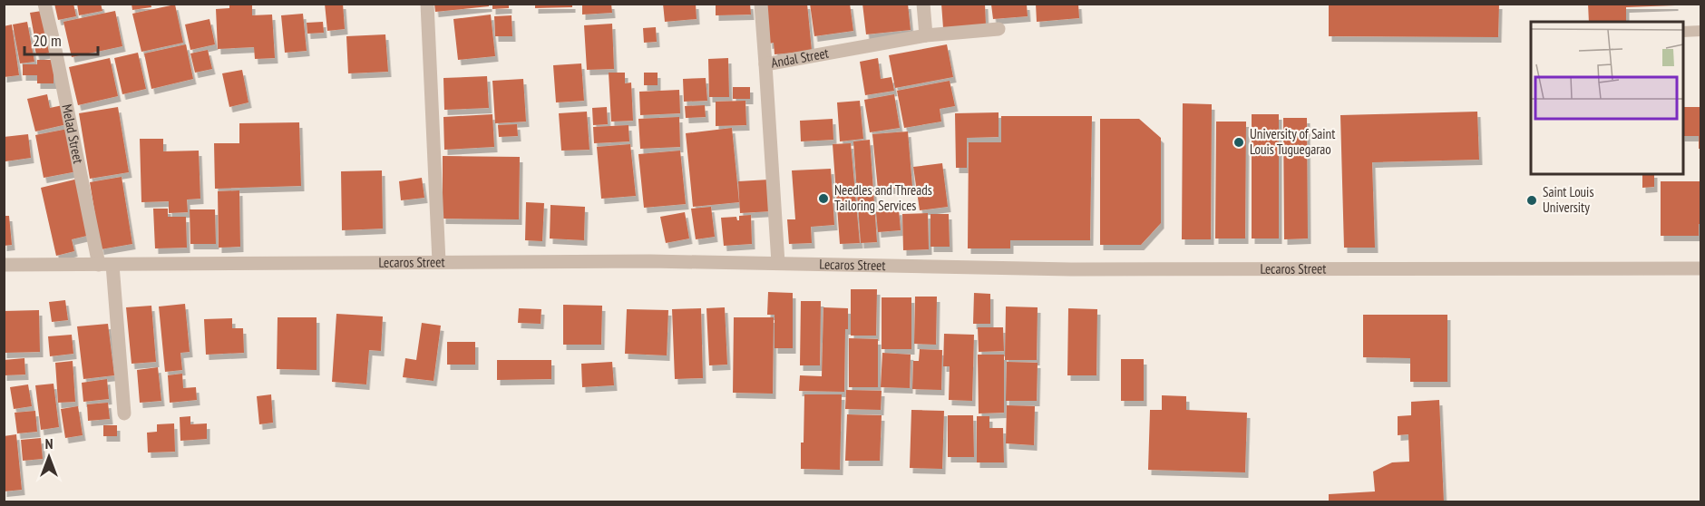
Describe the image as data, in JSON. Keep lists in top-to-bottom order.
{
  "streets": {
    "street": ["Andal Street", "Melad Street", "Lecaros Street"]
  },
  "crossings": [
    ["Andal Street", "Lecaros Street"],
    ["Melad Street", "Lecaros Street"]
  ],
  "places": ["University of Saint Louis Tuguegarao", "Needles and Threads Tailoring Services", "Saint Louis University"],
  "scale_bar": "20 m",
  "north": "top"
}
